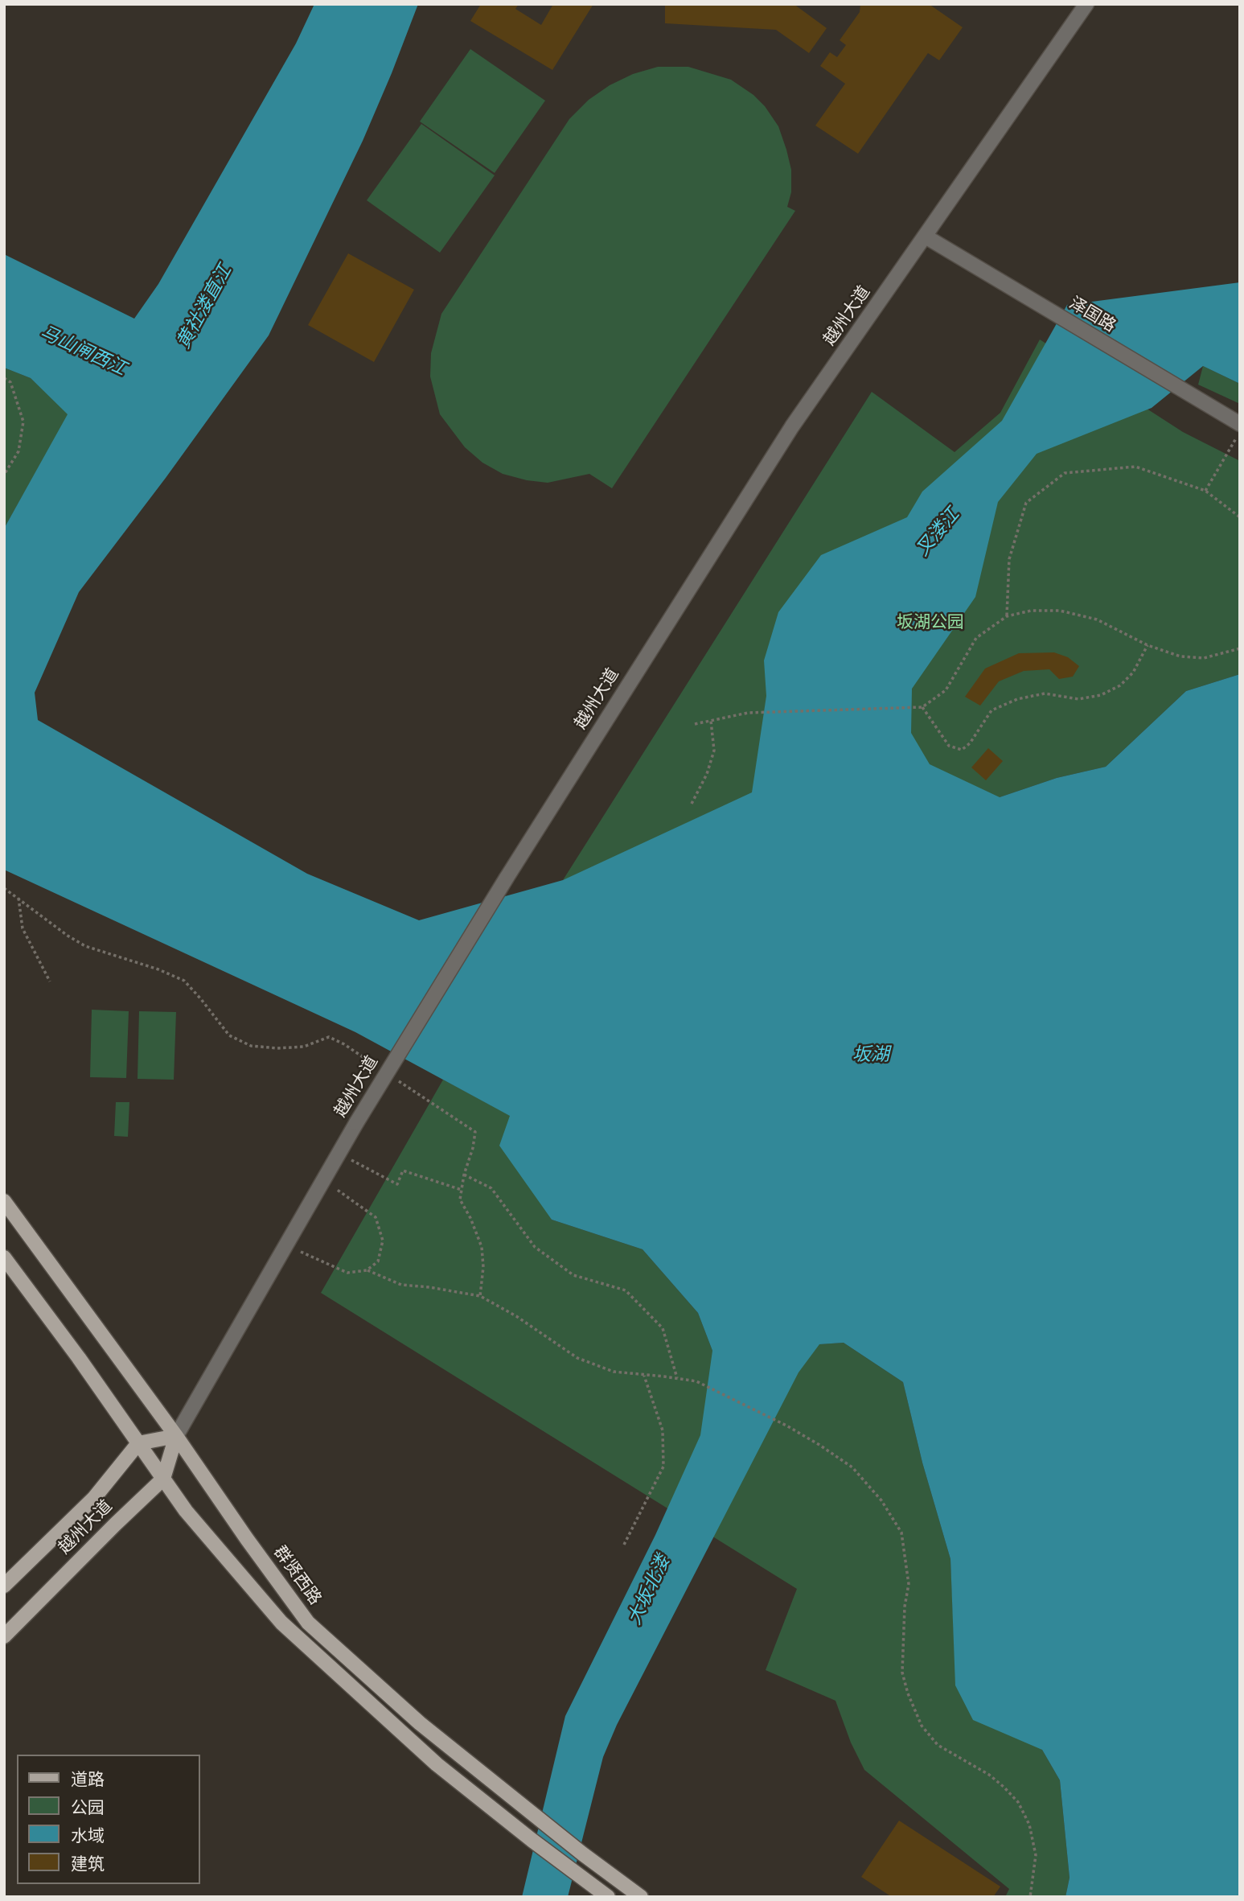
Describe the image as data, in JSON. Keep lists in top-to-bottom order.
{
  "streets": {
    "main road": ["越州大道", "群贤西路"],
    "street": ["泽国路"]
  },
  "crossings": [
    ["泽国路", "越州大道"],
    ["越州大道", "群贤西路"]
  ],
  "water": [
    "黄社溇直江",
    "马山闸西江",
    "叉溇江",
    "坂湖",
    "大坂北溇"
  ],
  "parks": ["坂湖公园"],
  "legend": [
    "道路",
    "公园",
    "水域",
    "建筑"
  ]
}
